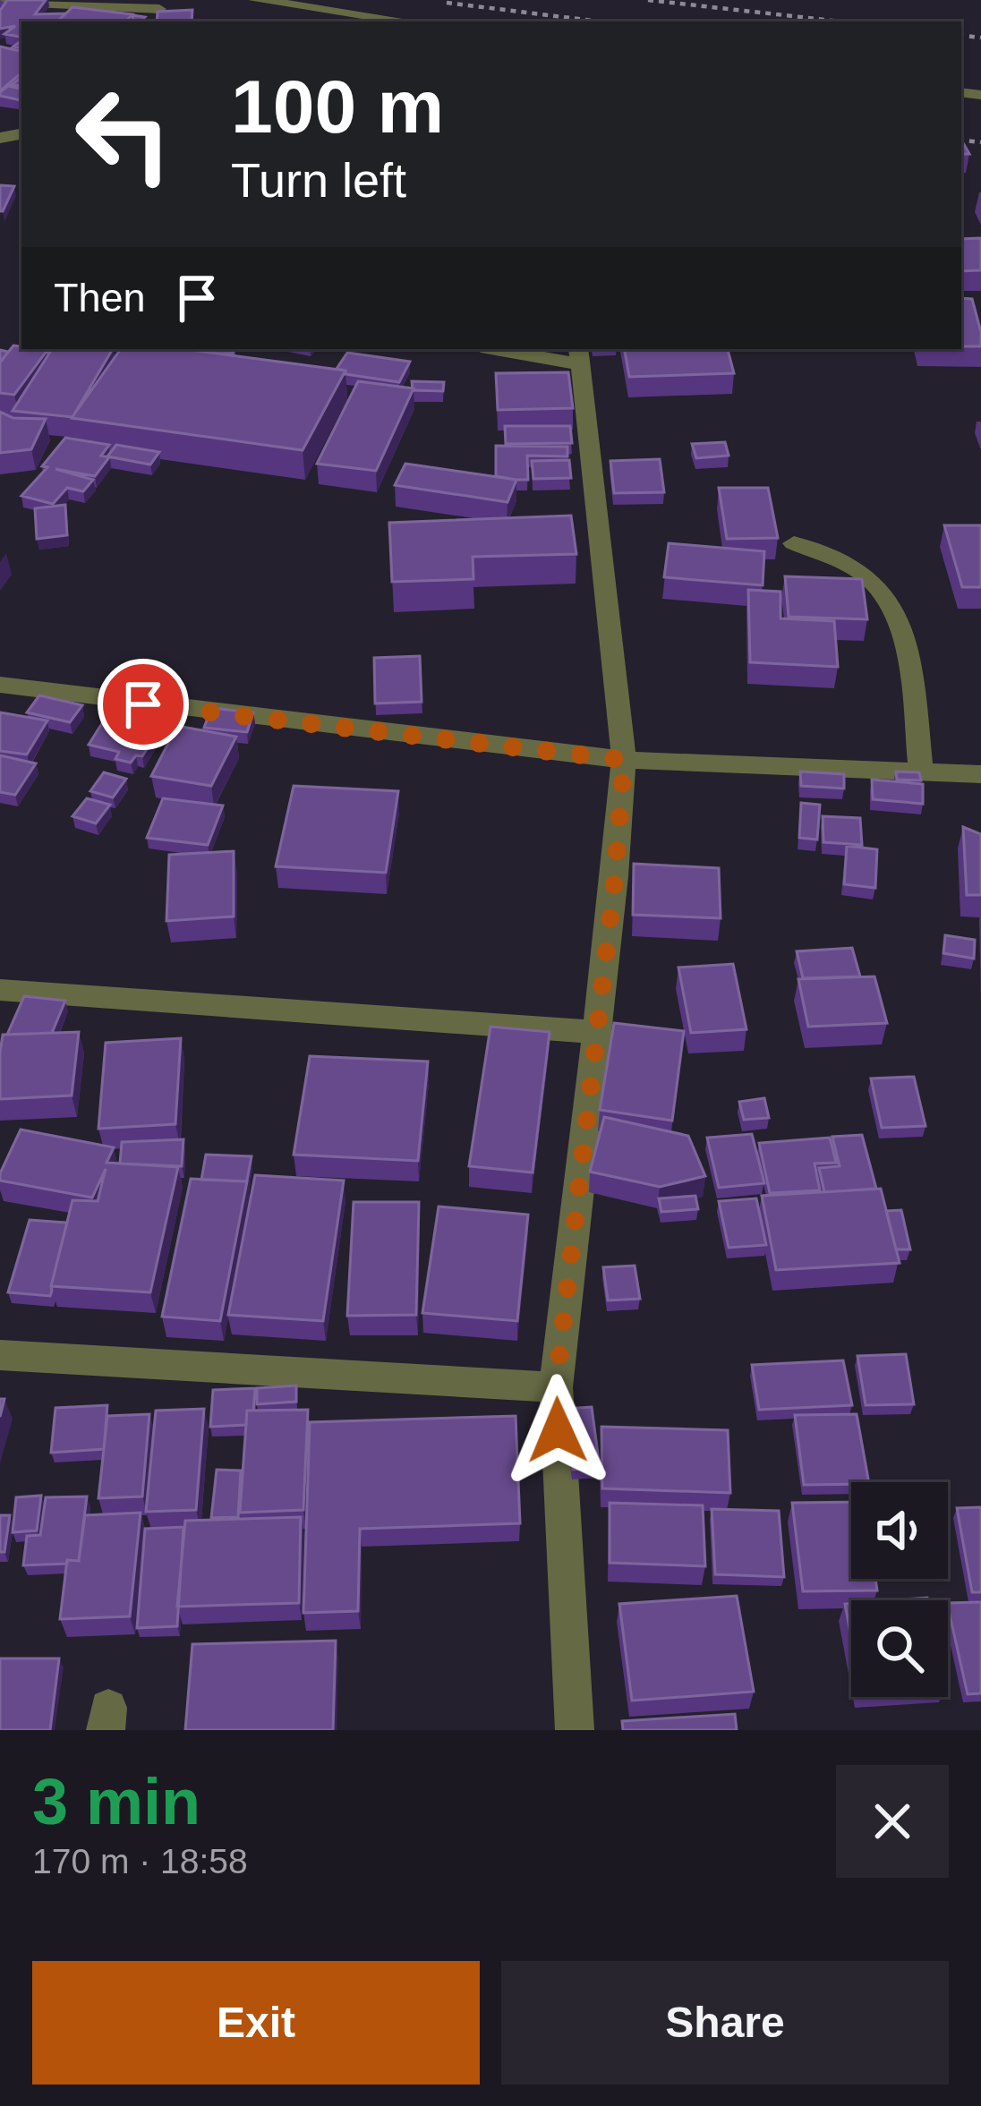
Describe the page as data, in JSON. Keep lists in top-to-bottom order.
{
  "page": {
    "turn": ["100 m", "Turn left"],
    "then": "Then",
    "heading": ["3 min", "170 m · 18:58"],
    "buttons": ["Exit", "Share"]
  }
}
